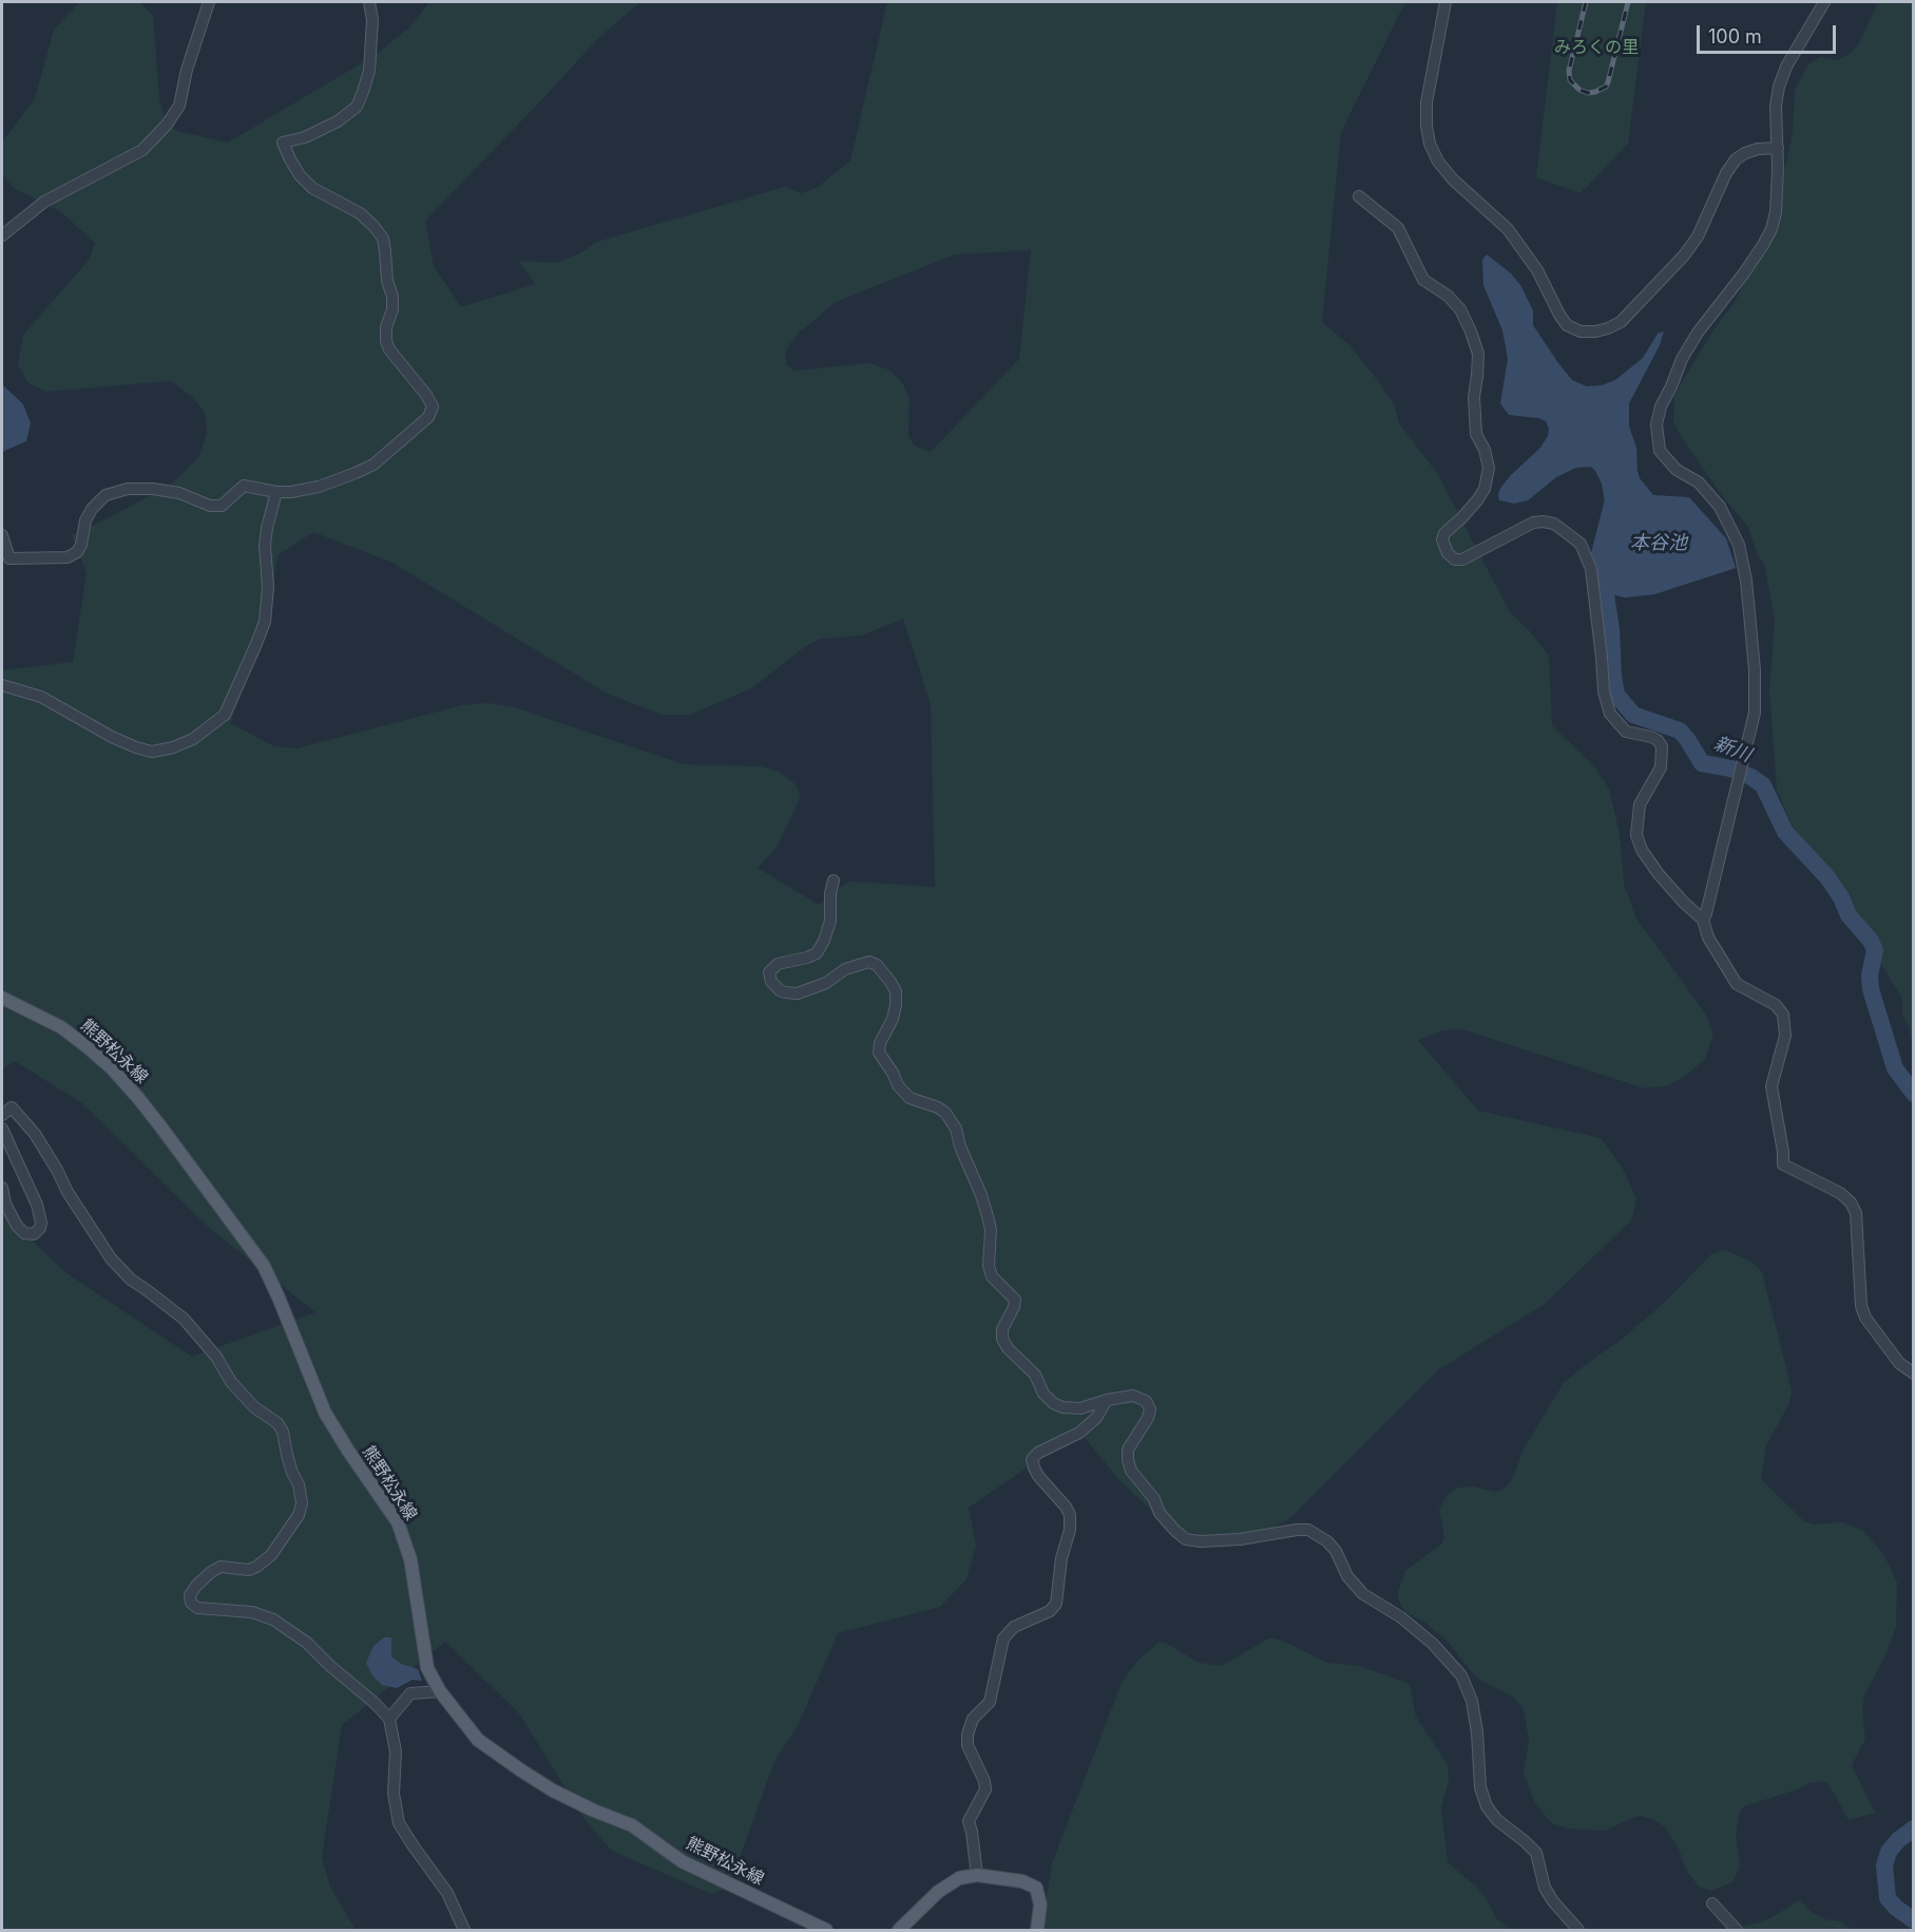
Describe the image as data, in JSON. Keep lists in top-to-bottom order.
{
  "streets": {
    "main road": ["熊野松永線"]
  },
  "water": ["本谷池", "新川"],
  "parks": ["みろくの里"],
  "scale_bar": "100 m"
}
